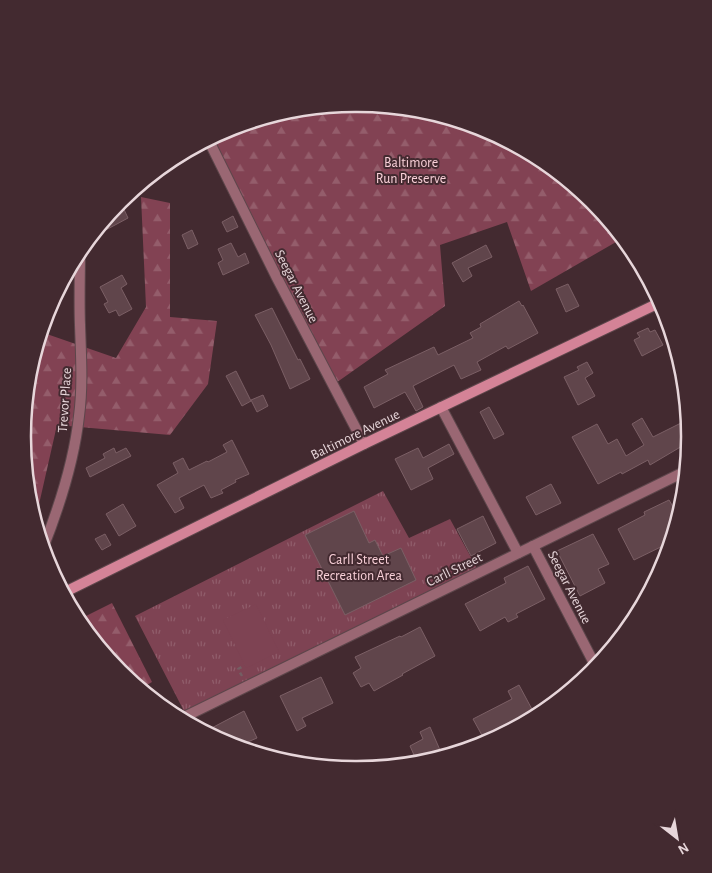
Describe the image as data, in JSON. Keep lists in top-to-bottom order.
{
  "streets": {
    "street": [
      "Seegar Avenue",
      "Trevor Place",
      "Baltimore Avenue",
      "Carll Street"
    ]
  },
  "crossings": [
    ["Seegar Avenue", "Baltimore Avenue"],
    ["Seegar Avenue", "Carll Street"]
  ],
  "parks": ["Baltimore Run Preserve", "Carll Street Recreation Area"],
  "north": "bottom right"
}
